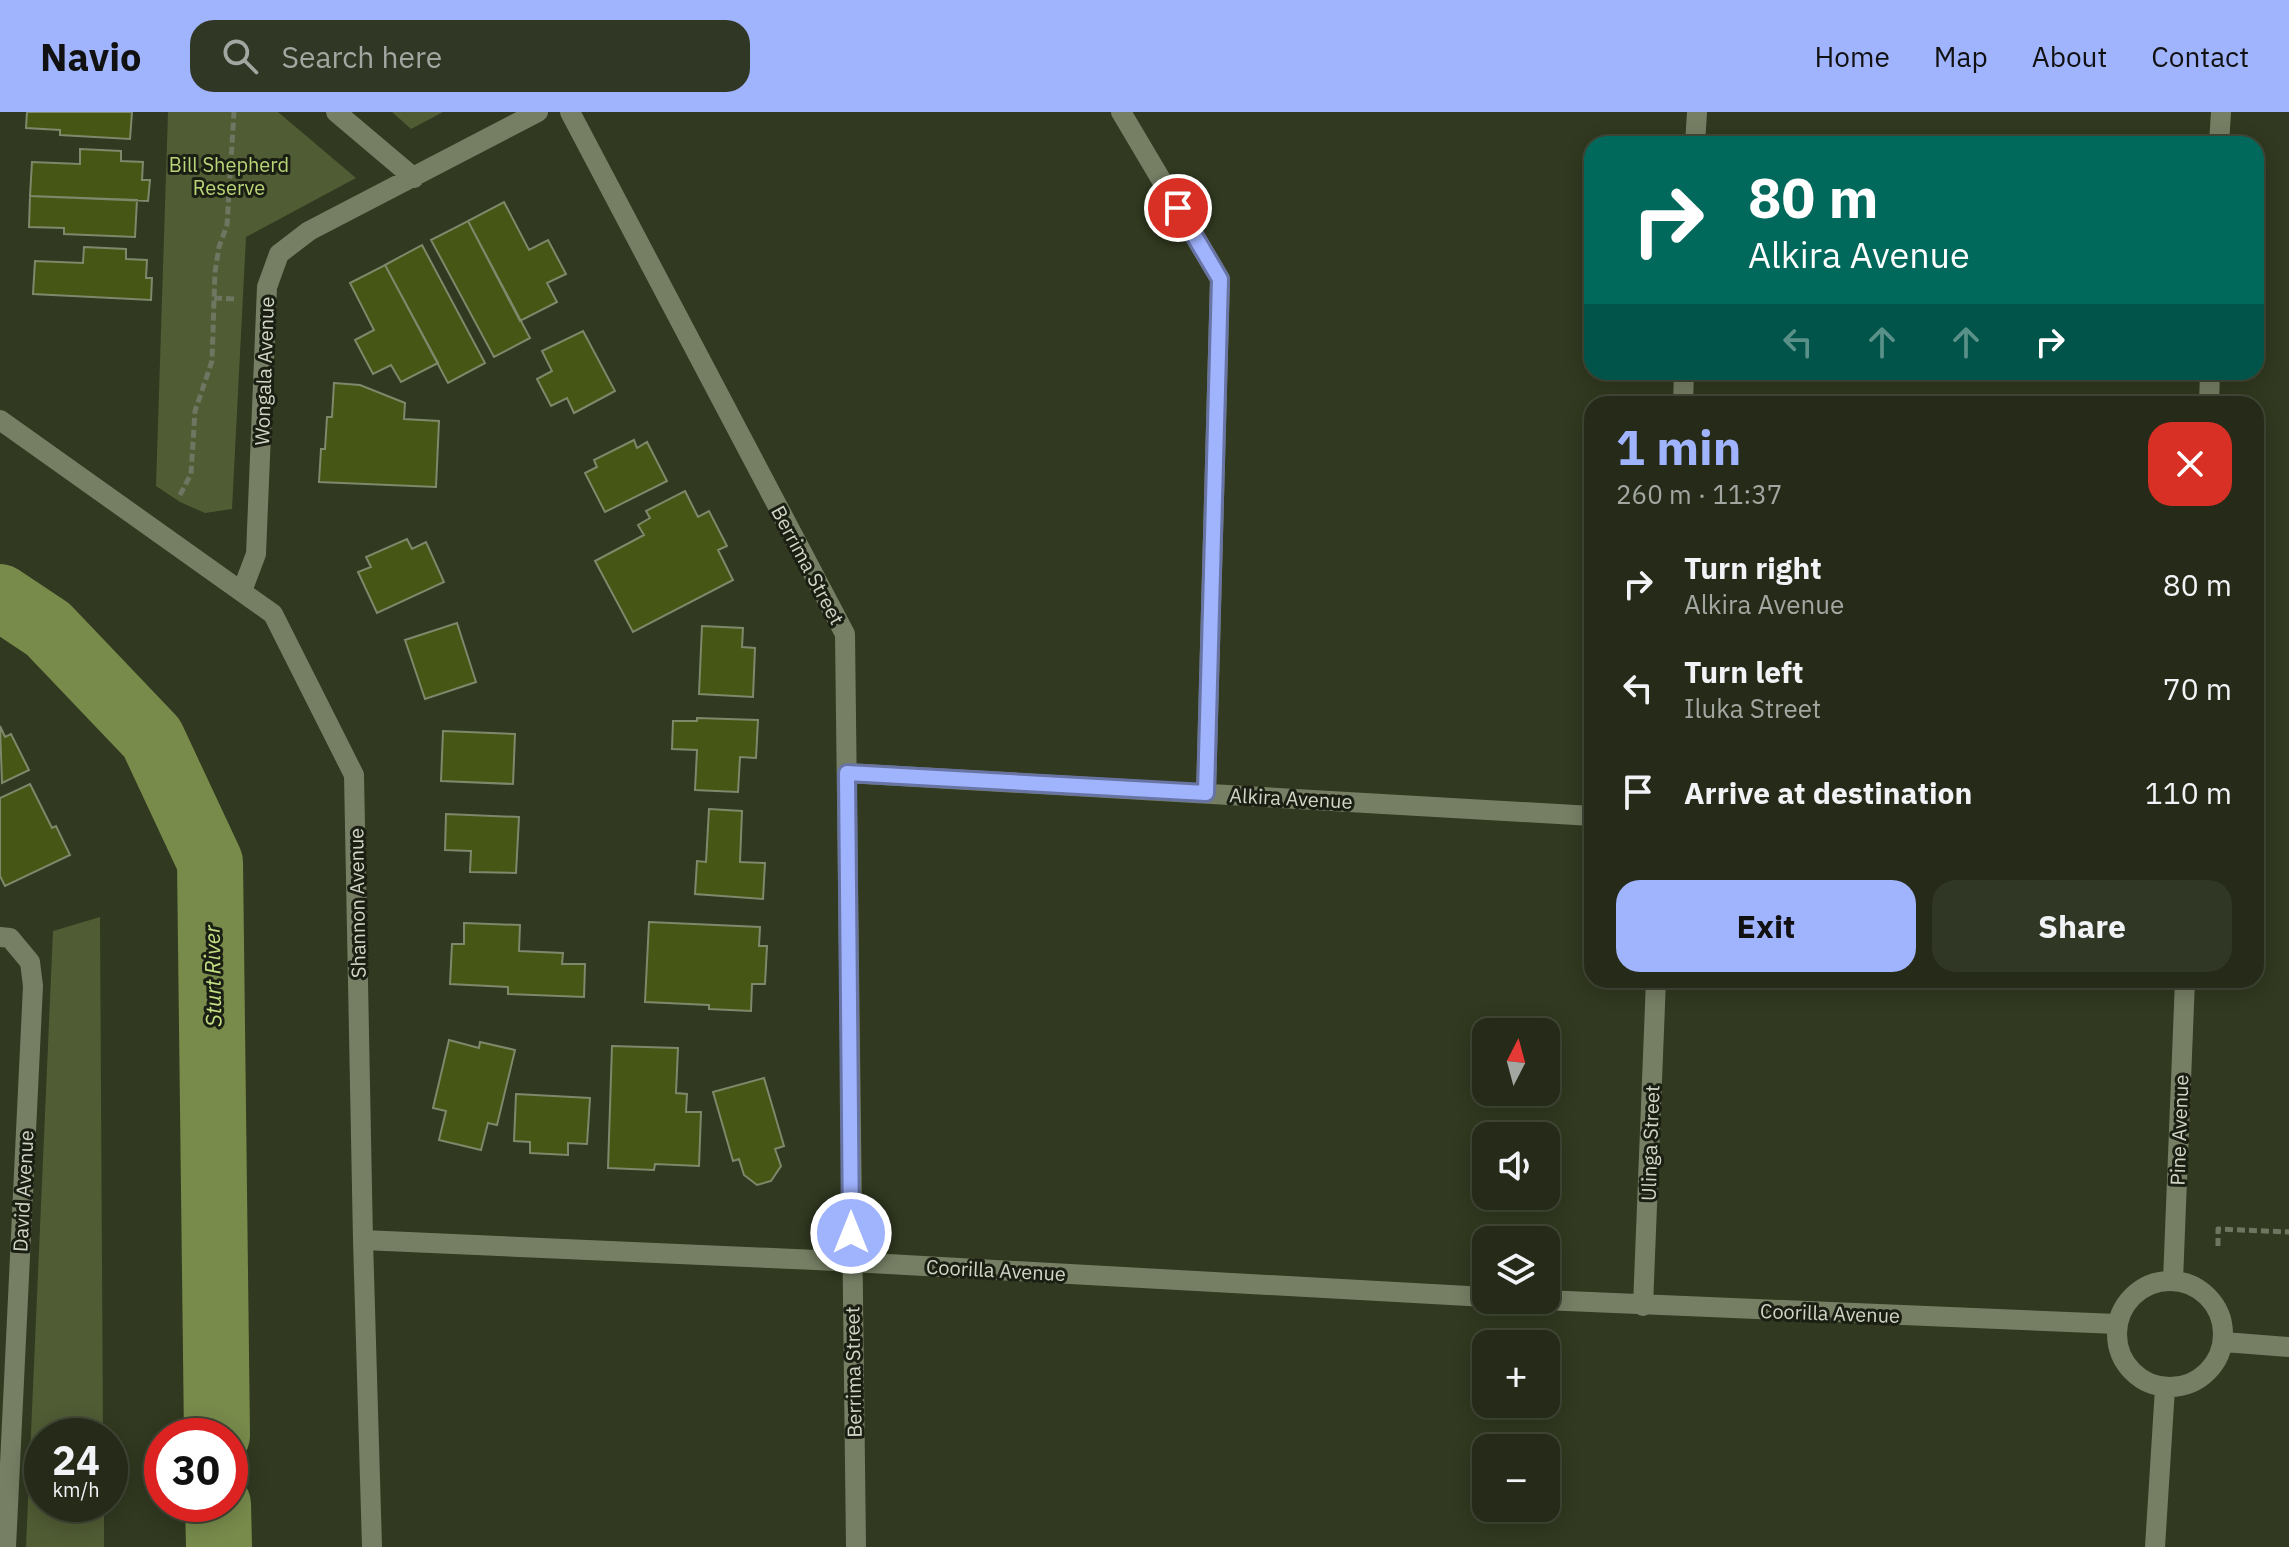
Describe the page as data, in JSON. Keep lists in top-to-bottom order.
{
  "streets": {
    "street": [
      "Wongala Avenue",
      "Berrima Street",
      "Alkira Avenue",
      "Shannon Avenue",
      "Pine Avenue",
      "Ulinga Street",
      "David Avenue",
      "Coorilla Avenue"
    ]
  },
  "crossings": [
    ["Wongala Avenue", "Shannon Avenue"],
    ["Berrima Street", "Alkira Avenue"],
    ["Berrima Street", "Coorilla Avenue"],
    ["Shannon Avenue", "Coorilla Avenue"],
    ["Pine Avenue", "Coorilla Avenue"],
    ["Ulinga Street", "Coorilla Avenue"]
  ],
  "water": ["Sturt River"],
  "parks": ["Bill Shepherd Reserve"],
  "north": "top",
  "page": {
    "header": "Navio",
    "search": "Search here",
    "nav": [
      "Home",
      "Map",
      "About",
      "Contact"
    ],
    "turn": ["80 m", "Alkira Avenue"],
    "heading": ["1 min", "260 m · 11:37"],
    "list": [
      {
        "name": "Turn right",
        "note": "Alkira Avenue",
        "value": "80 m"
      },
      {
        "name": "Turn left",
        "note": "Iluka Street",
        "value": "70 m"
      },
      {
        "name": "Arrive at destination",
        "value": "110 m"
      }
    ],
    "buttons": ["Exit", "Share"],
    "map_buttons": ["+", "−"],
    "speed": "24 km/h",
    "limit": "30"
  }
}
